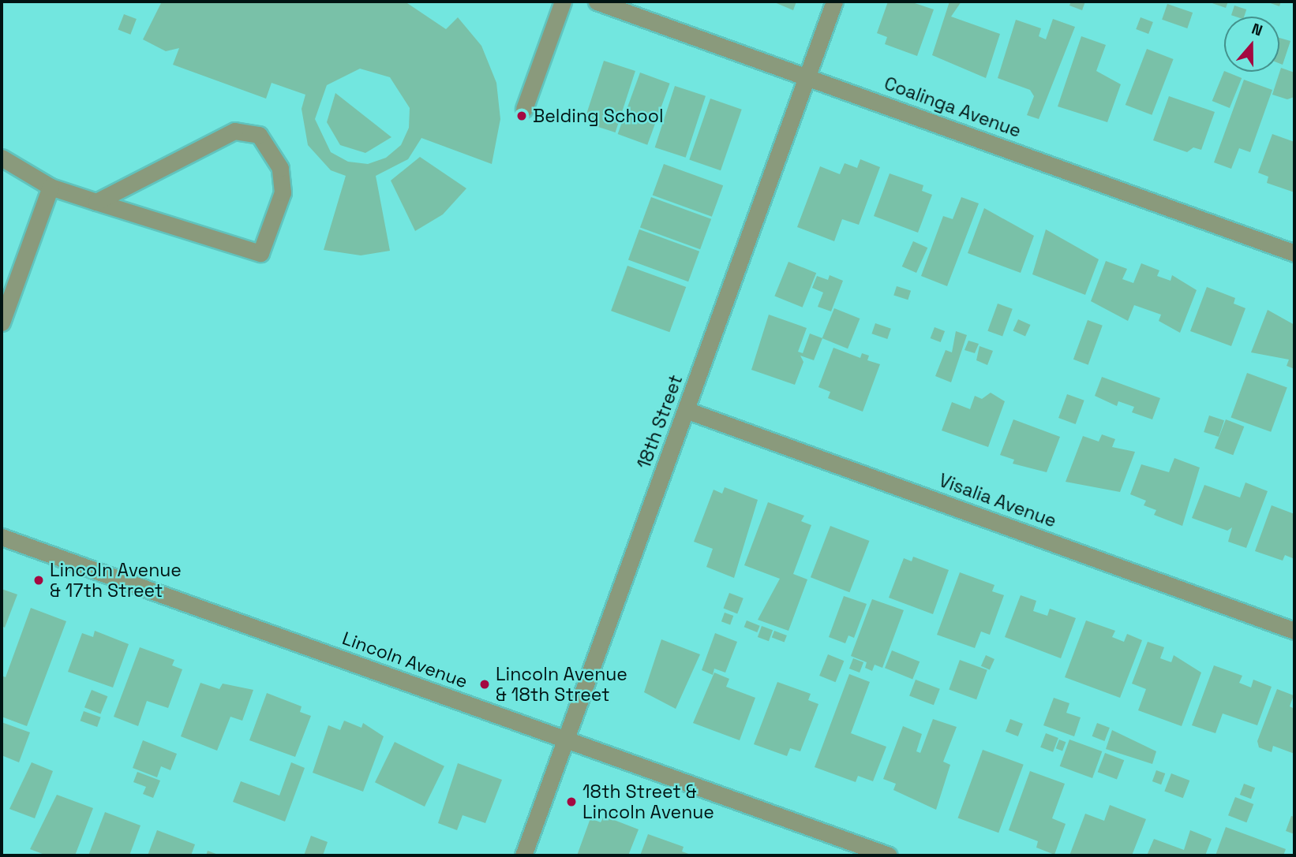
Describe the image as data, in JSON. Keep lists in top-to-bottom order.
{
  "streets": {
    "street": [
      "Coalinga Avenue",
      "18th Street",
      "Visalia Avenue",
      "Lincoln Avenue"
    ]
  },
  "crossings": [
    ["Coalinga Avenue", "18th Street"],
    ["18th Street", "Visalia Avenue"],
    ["18th Street", "Lincoln Avenue"]
  ],
  "places": [
    "Belding School",
    "Lincoln Avenue & 17th Street",
    "Lincoln Avenue & 18th Street",
    "18th Street & Lincoln Avenue"
  ],
  "north": "top"
}
